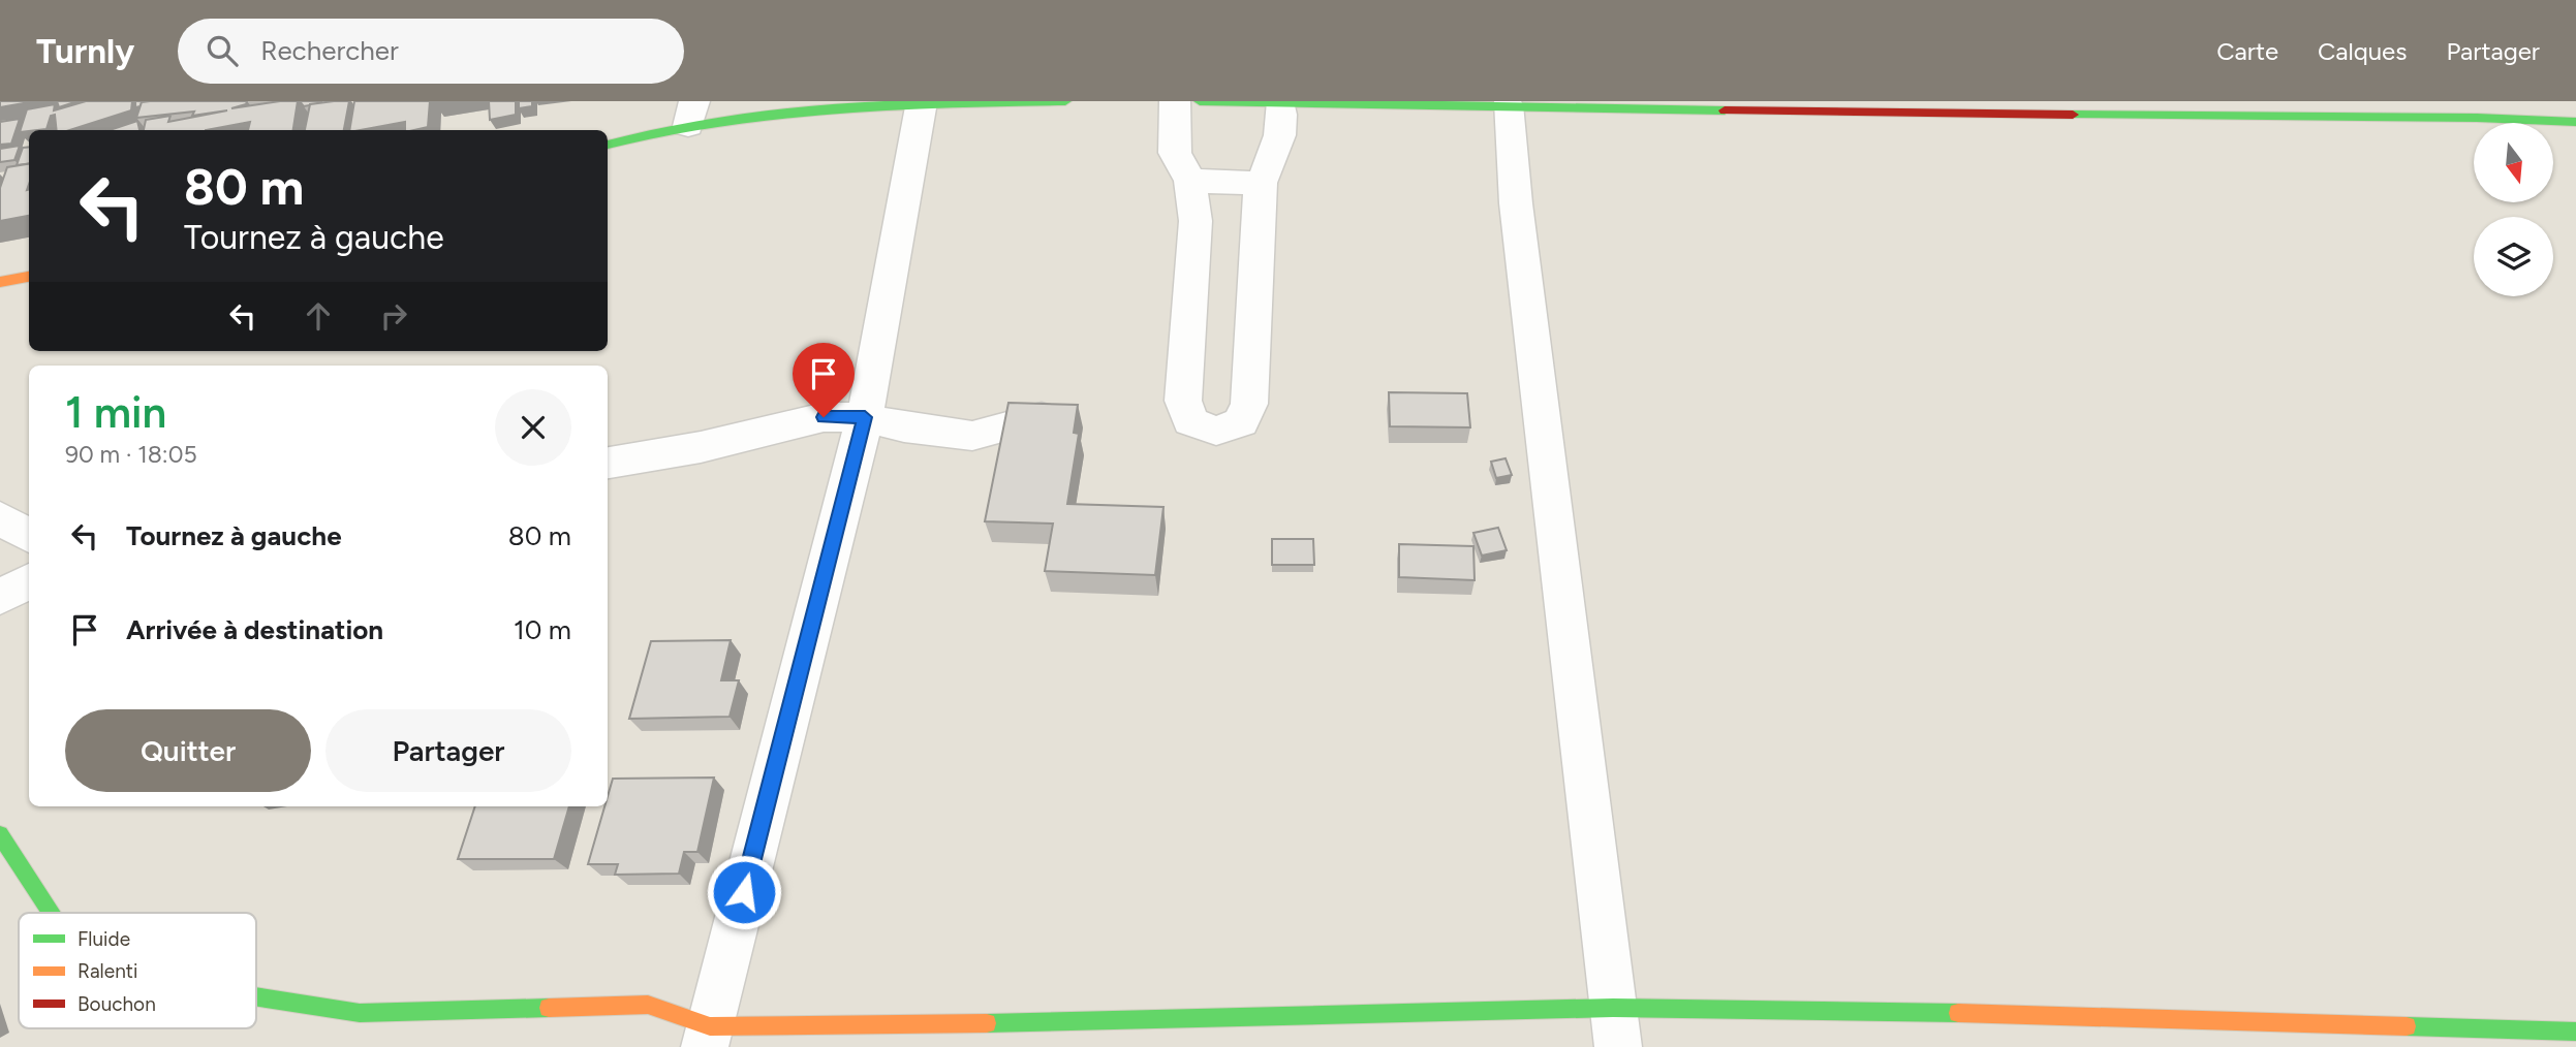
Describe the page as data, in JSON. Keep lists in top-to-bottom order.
{
  "legend": ["Fluide", "Ralenti", "Bouchon"],
  "north": "bottom",
  "page": {
    "header": "Turnly",
    "search": "Rechercher",
    "nav": ["Carte", "Calques", "Partager"],
    "turn": ["80 m", "Tournez à gauche"],
    "heading": ["1 min", "90 m · 18:05"],
    "list": [
      {
        "name": "Tournez à gauche",
        "value": "80 m"
      },
      {
        "name": "Arrivée à destination",
        "value": "10 m"
      }
    ],
    "buttons": ["Quitter", "Partager"]
  }
}
